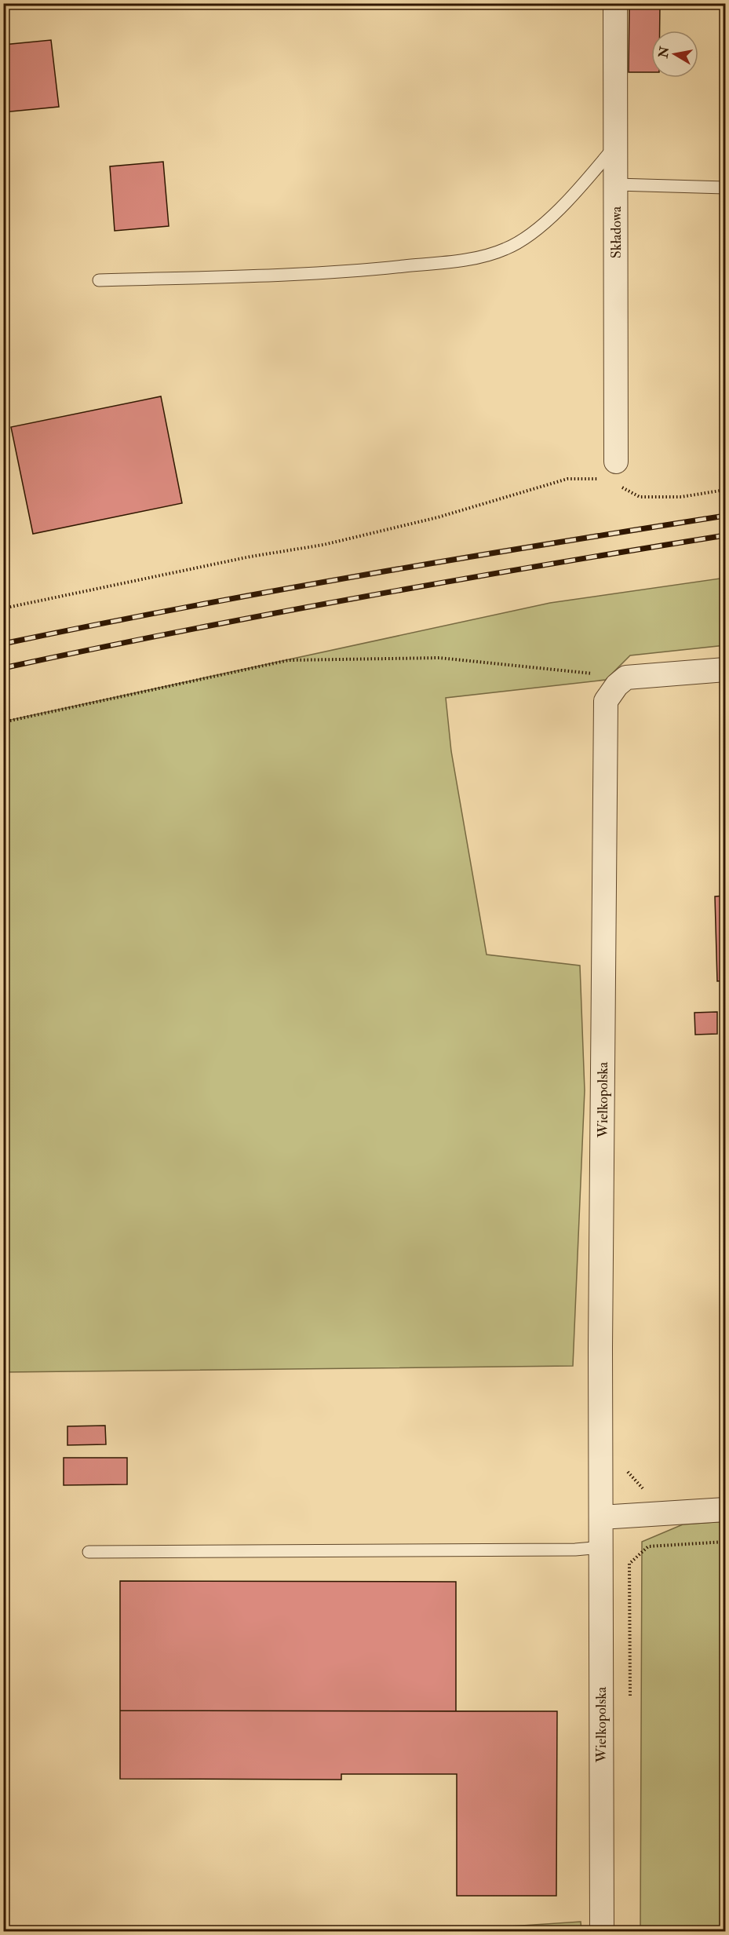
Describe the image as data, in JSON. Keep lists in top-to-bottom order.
{
  "streets": {
    "street": ["Składowa", "Wielkopolska"]
  },
  "north": "left"
}
